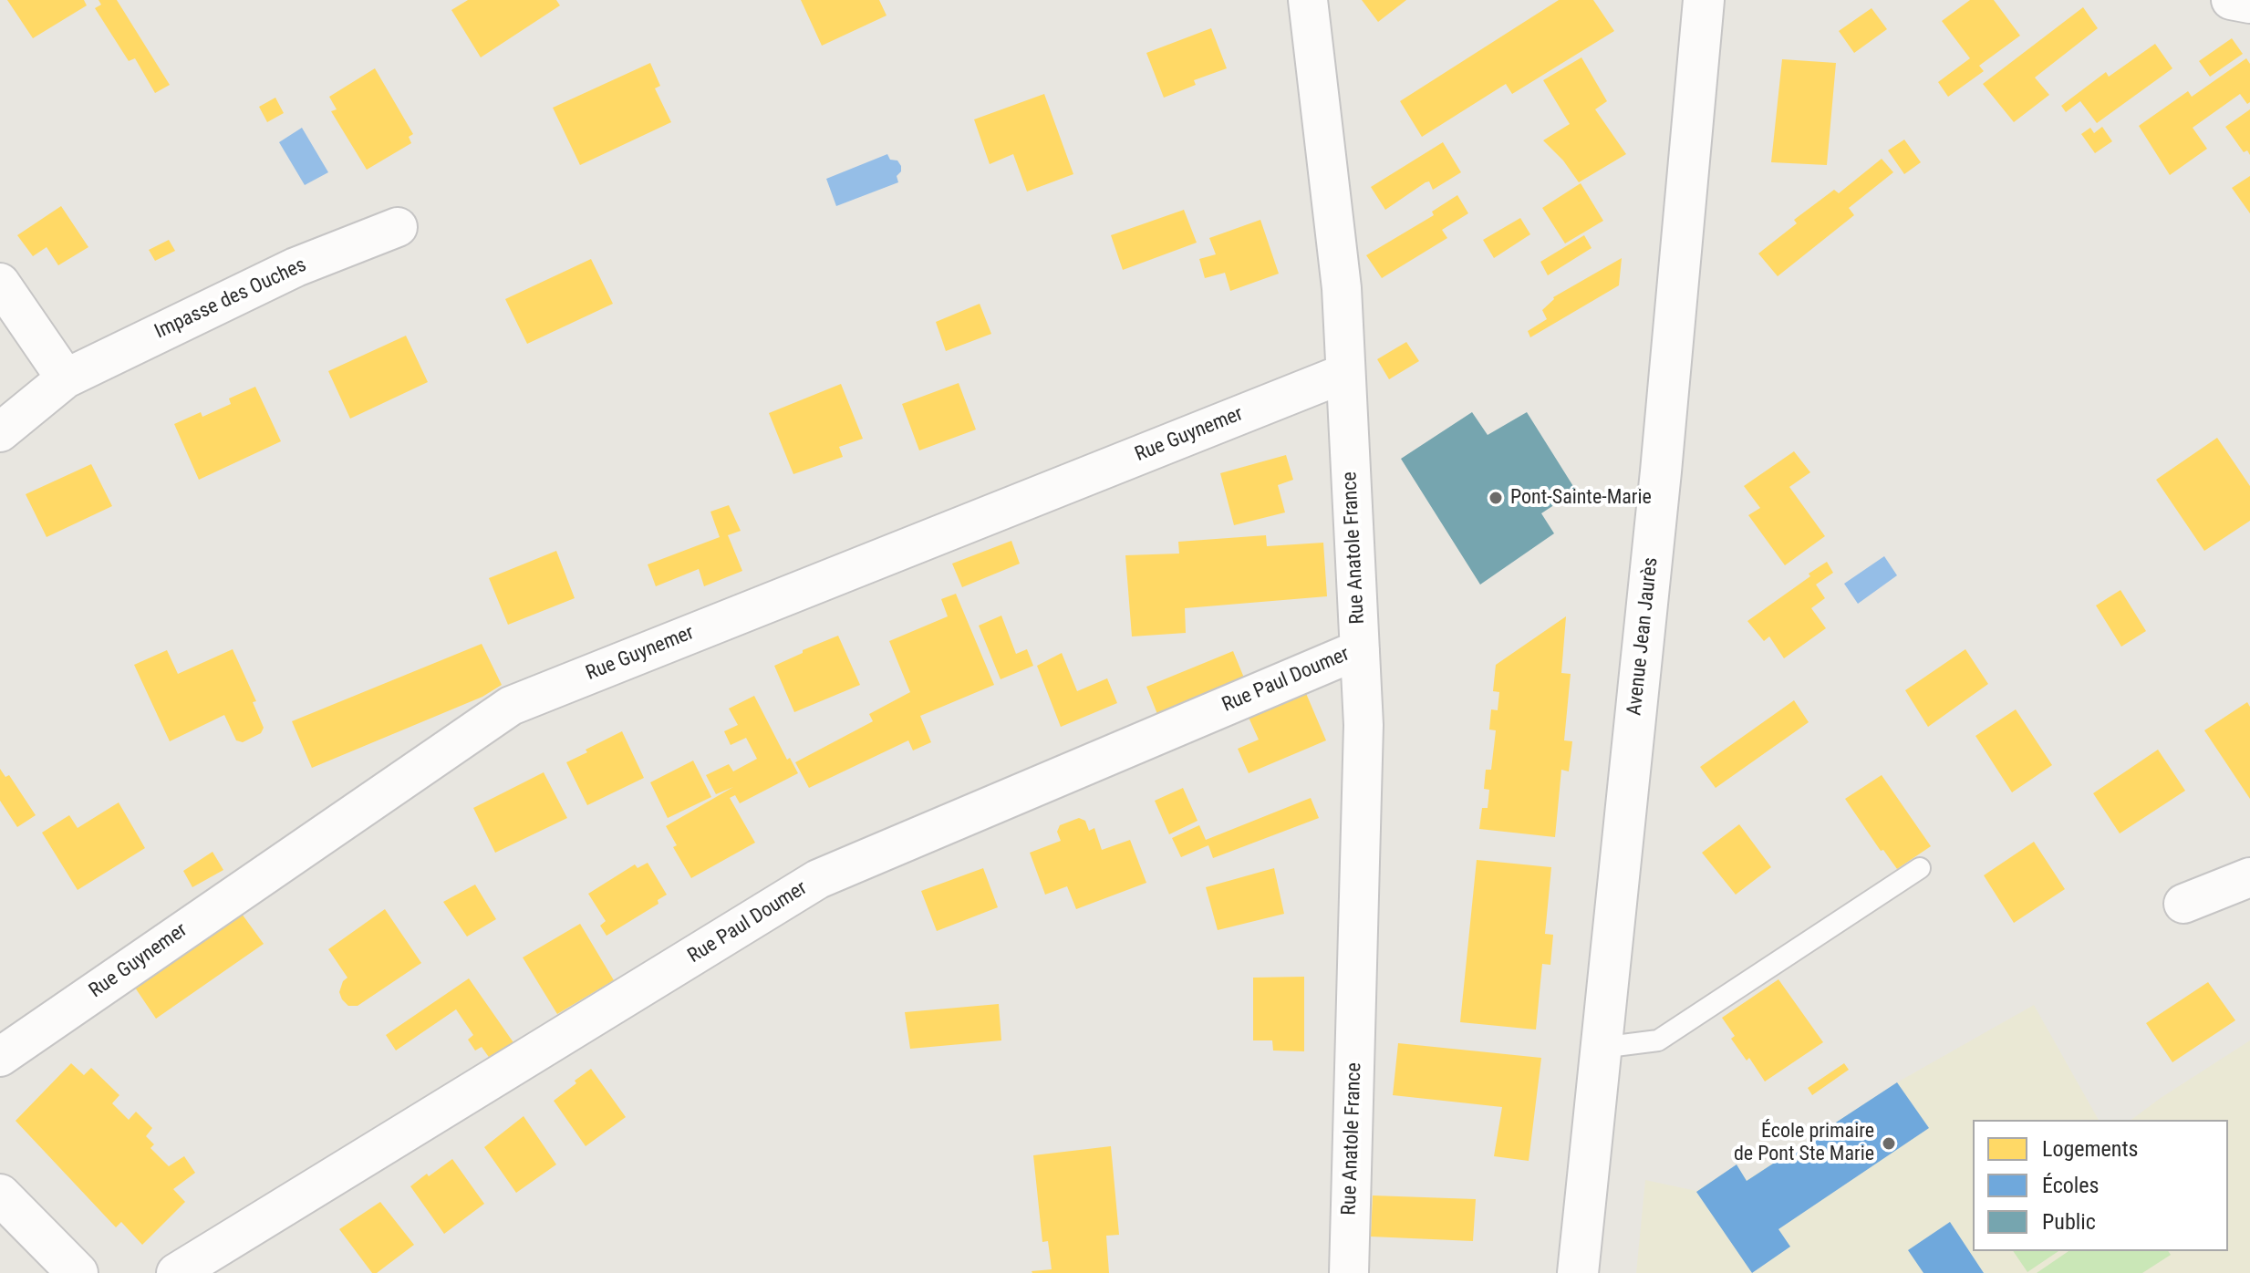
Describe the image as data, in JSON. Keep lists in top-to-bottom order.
{
  "streets": {
    "main road": ["Avenue Jean Jaurès"],
    "street": [
      "Impasse des Ouches",
      "Rue Guynemer",
      "Rue Anatole France",
      "Rue Paul Doumer"
    ]
  },
  "crossings": [
    ["Rue Guynemer", "Rue Anatole France"],
    ["Rue Anatole France", "Rue Paul Doumer"]
  ],
  "places": ["Pont-Sainte-Marie", "École primaire de Pont Ste Marie"],
  "legend": ["Logements", "Écoles", "Public"]
}
